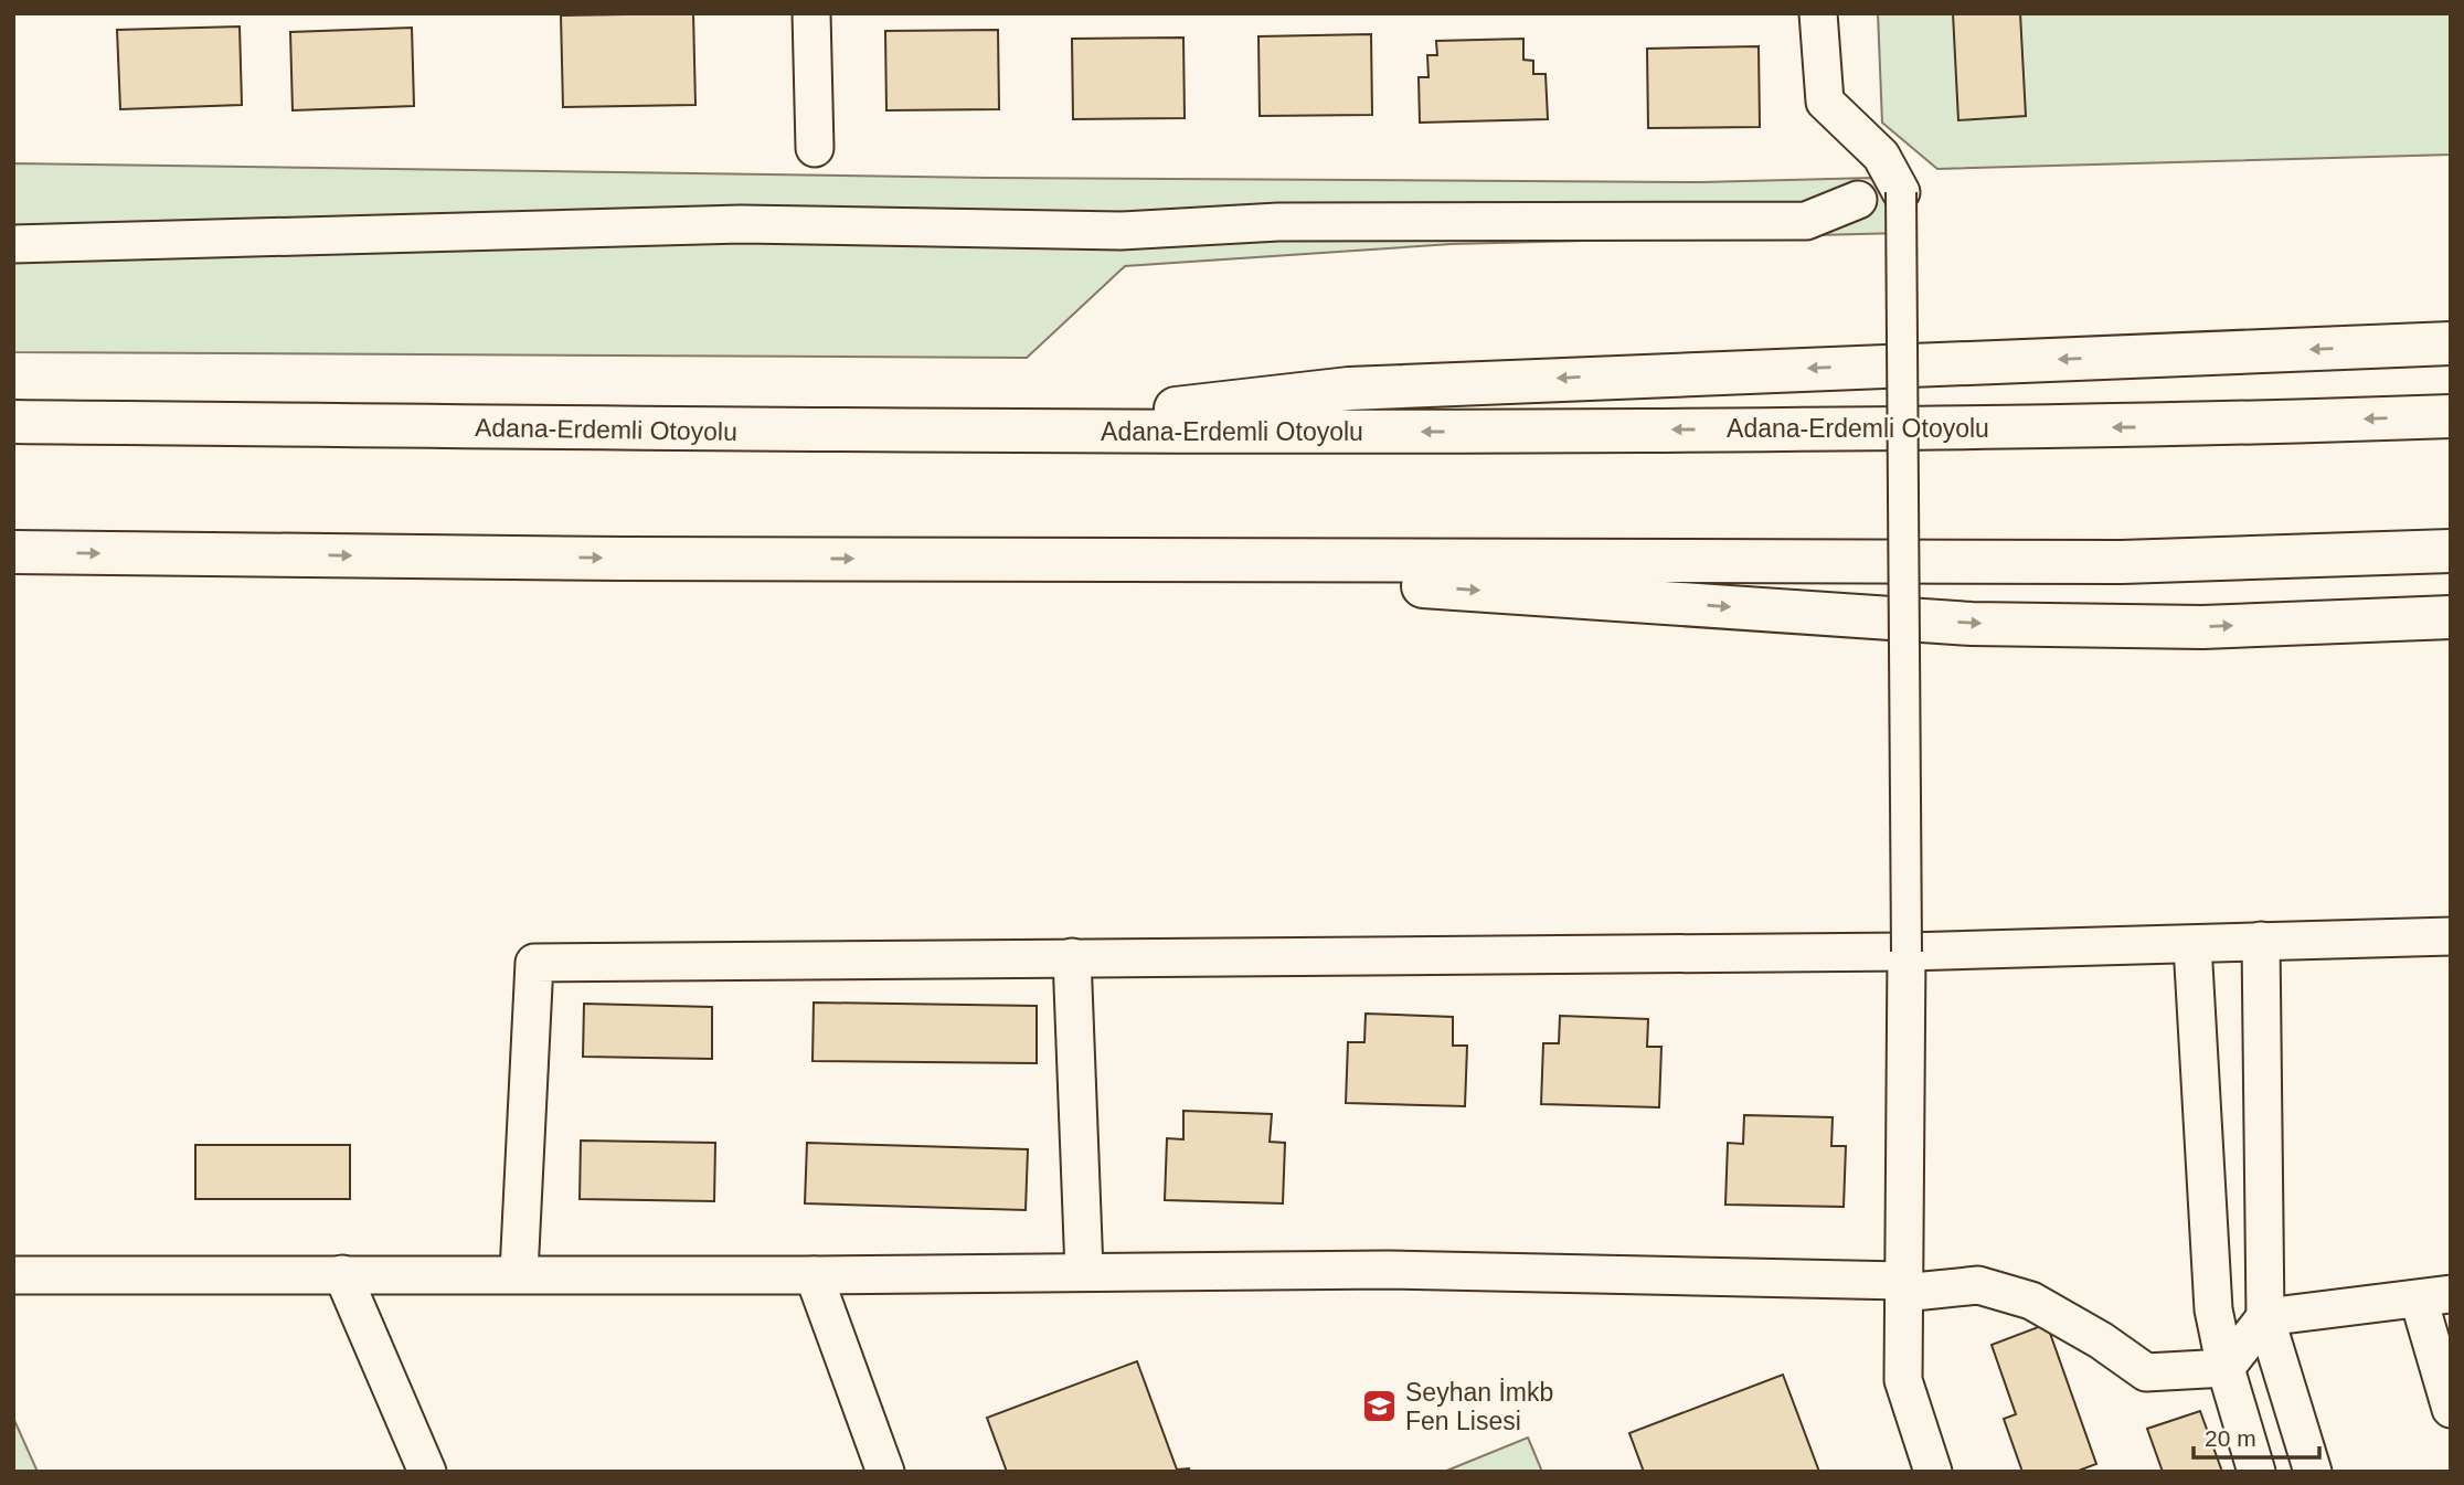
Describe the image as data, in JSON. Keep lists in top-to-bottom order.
{
  "streets": {
    "highway": ["Adana-Erdemli Otoyolu"]
  },
  "places": {
    "school or university": ["Seyhan İmkb Fen Lisesi"]
  },
  "scale_bar": "20 m"
}
